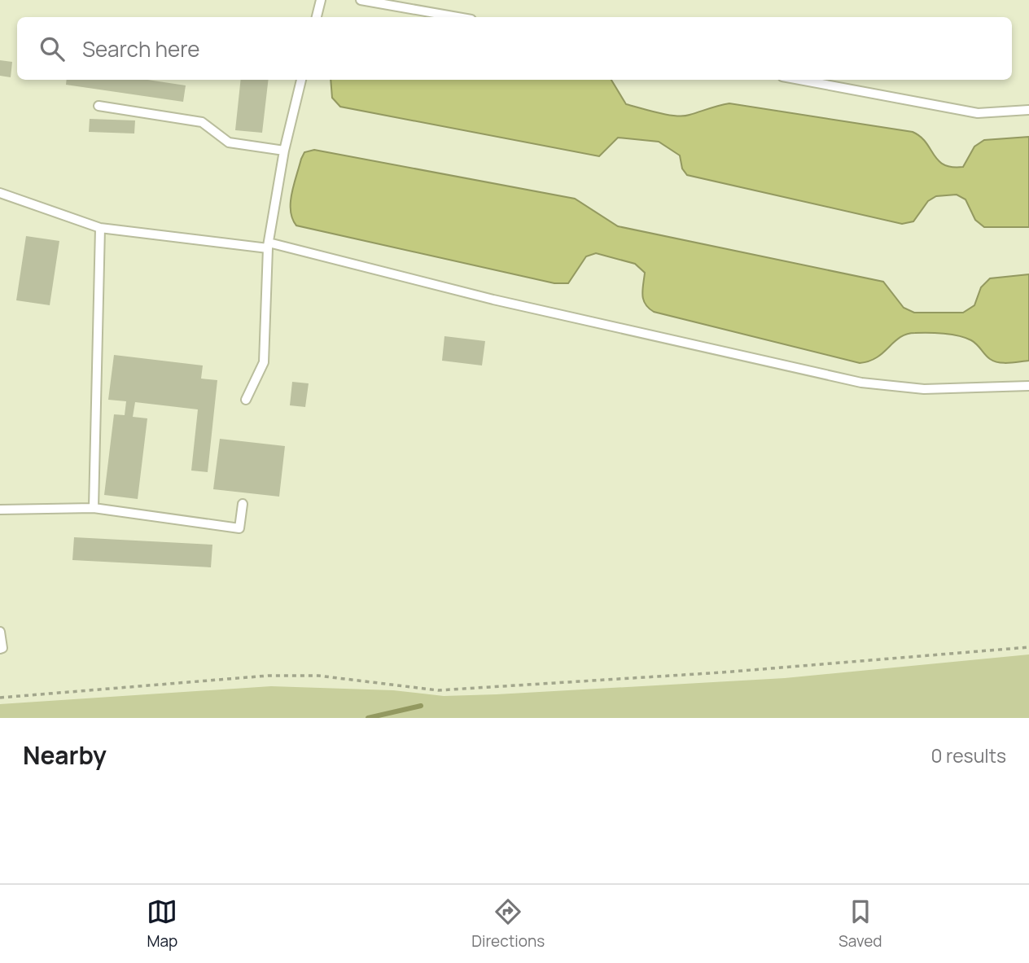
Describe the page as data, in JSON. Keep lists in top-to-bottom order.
{
  "page": {
    "search": "Search here",
    "heading": ["Nearby", "0 results"],
    "nav": ["Map", "Directions", "Saved"]
  }
}
